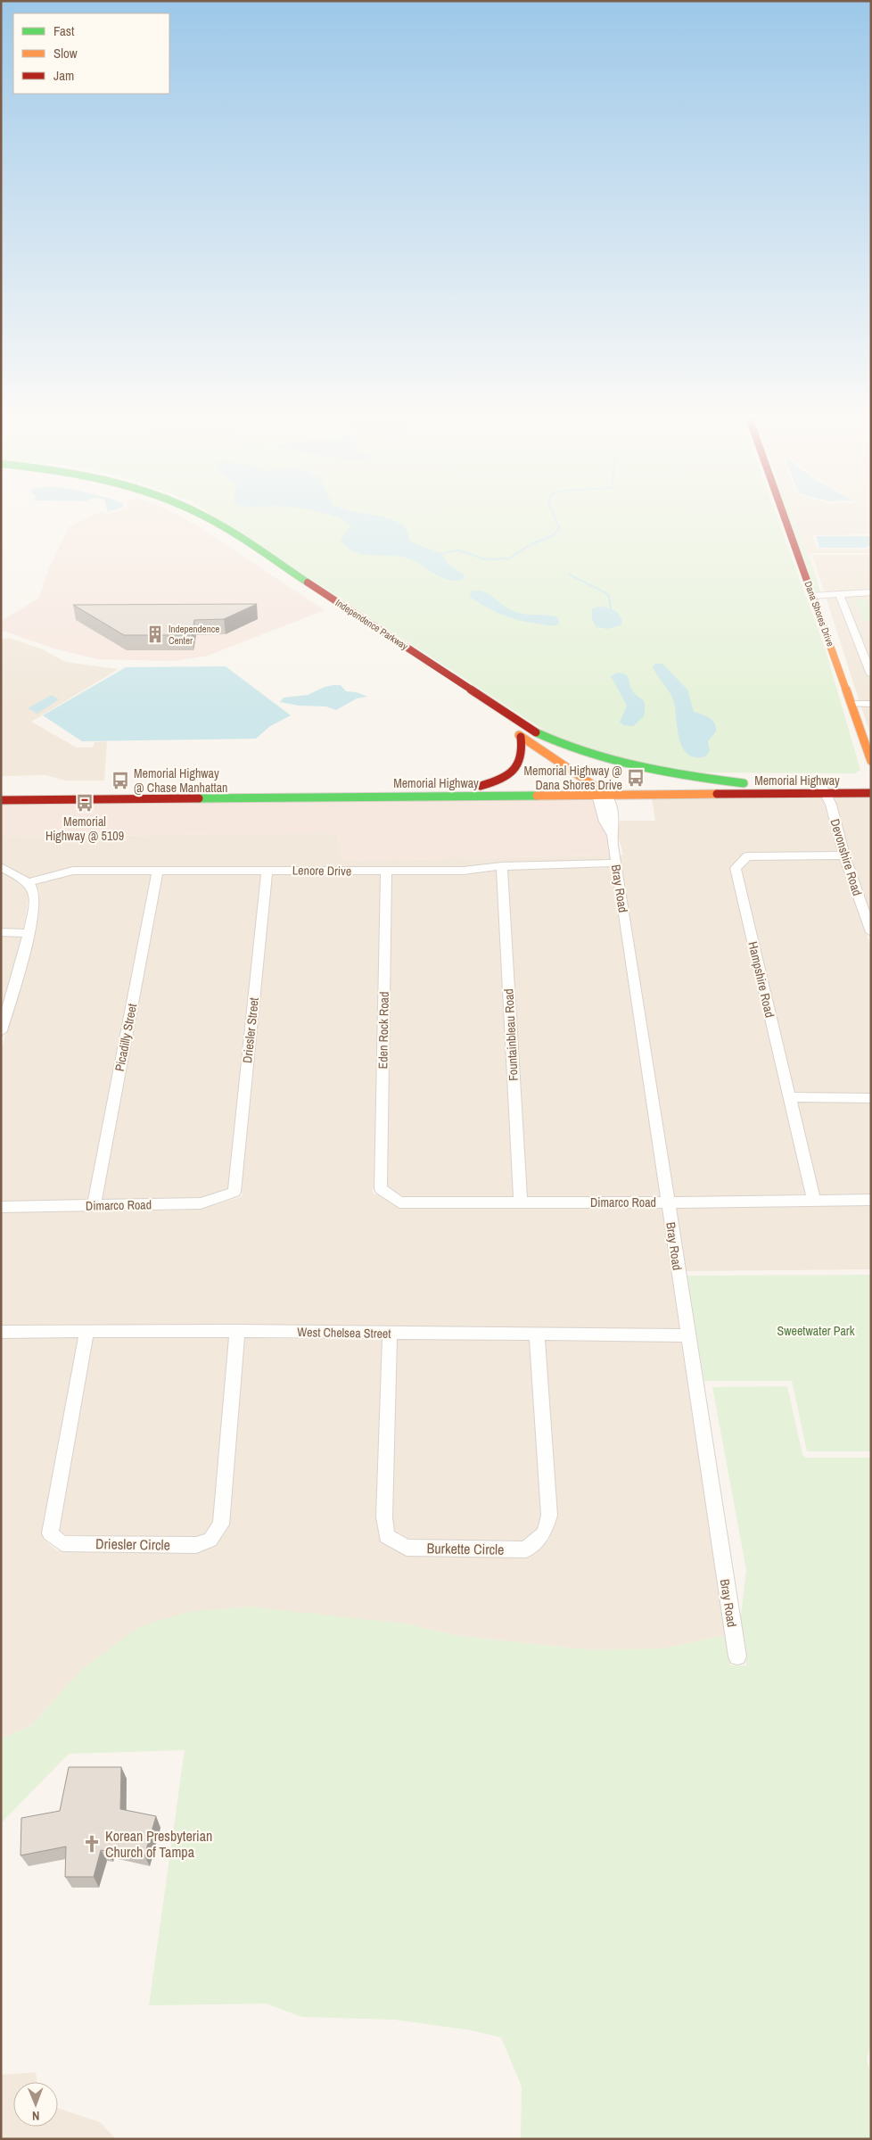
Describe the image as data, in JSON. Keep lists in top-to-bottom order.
{
  "streets": {
    "main road": ["Dana Shores Drive", "Independence Parkway", "Memorial Highway"],
    "street": [
      "Devonshire Road",
      "Lenore Drive",
      "Bray Road",
      "Hampshire Road",
      "Driesler Street",
      "Eden Rock Road",
      "Fountainbleau Road",
      "Picadilly Street",
      "Dimarco Road",
      "West Chelsea Street",
      "Driesler Circle",
      "Burkette Circle"
    ]
  },
  "crossings": [
    ["Independence Parkway", "Memorial Highway"],
    ["Memorial Highway", "Devonshire Road"],
    ["Memorial Highway", "Bray Road"],
    ["Devonshire Road", "Hampshire Road"],
    ["Lenore Drive", "Bray Road"],
    ["Lenore Drive", "Driesler Street"],
    ["Lenore Drive", "Eden Rock Road"],
    ["Lenore Drive", "Fountainbleau Road"],
    ["Lenore Drive", "Picadilly Street"],
    ["Bray Road", "Dimarco Road"],
    ["Bray Road", "West Chelsea Street"],
    ["Hampshire Road", "Dimarco Road"],
    ["Driesler Street", "Dimarco Road"],
    ["Eden Rock Road", "Dimarco Road"],
    ["Fountainbleau Road", "Dimarco Road"],
    ["Picadilly Street", "Dimarco Road"],
    ["West Chelsea Street", "Driesler Circle"],
    ["West Chelsea Street", "Burkette Circle"]
  ],
  "parks": ["Sweetwater Park"],
  "places": {
    "building": ["Independence Center"],
    "bus stop": ["Memorial Highway @ Dana Shores Drive", "Memorial Highway @ Chase Manhattan", "Memorial Highway @ 5109"],
    "church": ["Korean Presbyterian Church of Tampa"]
  },
  "legend": ["Fast", "Slow", "Jam"],
  "north": "bottom"
}
